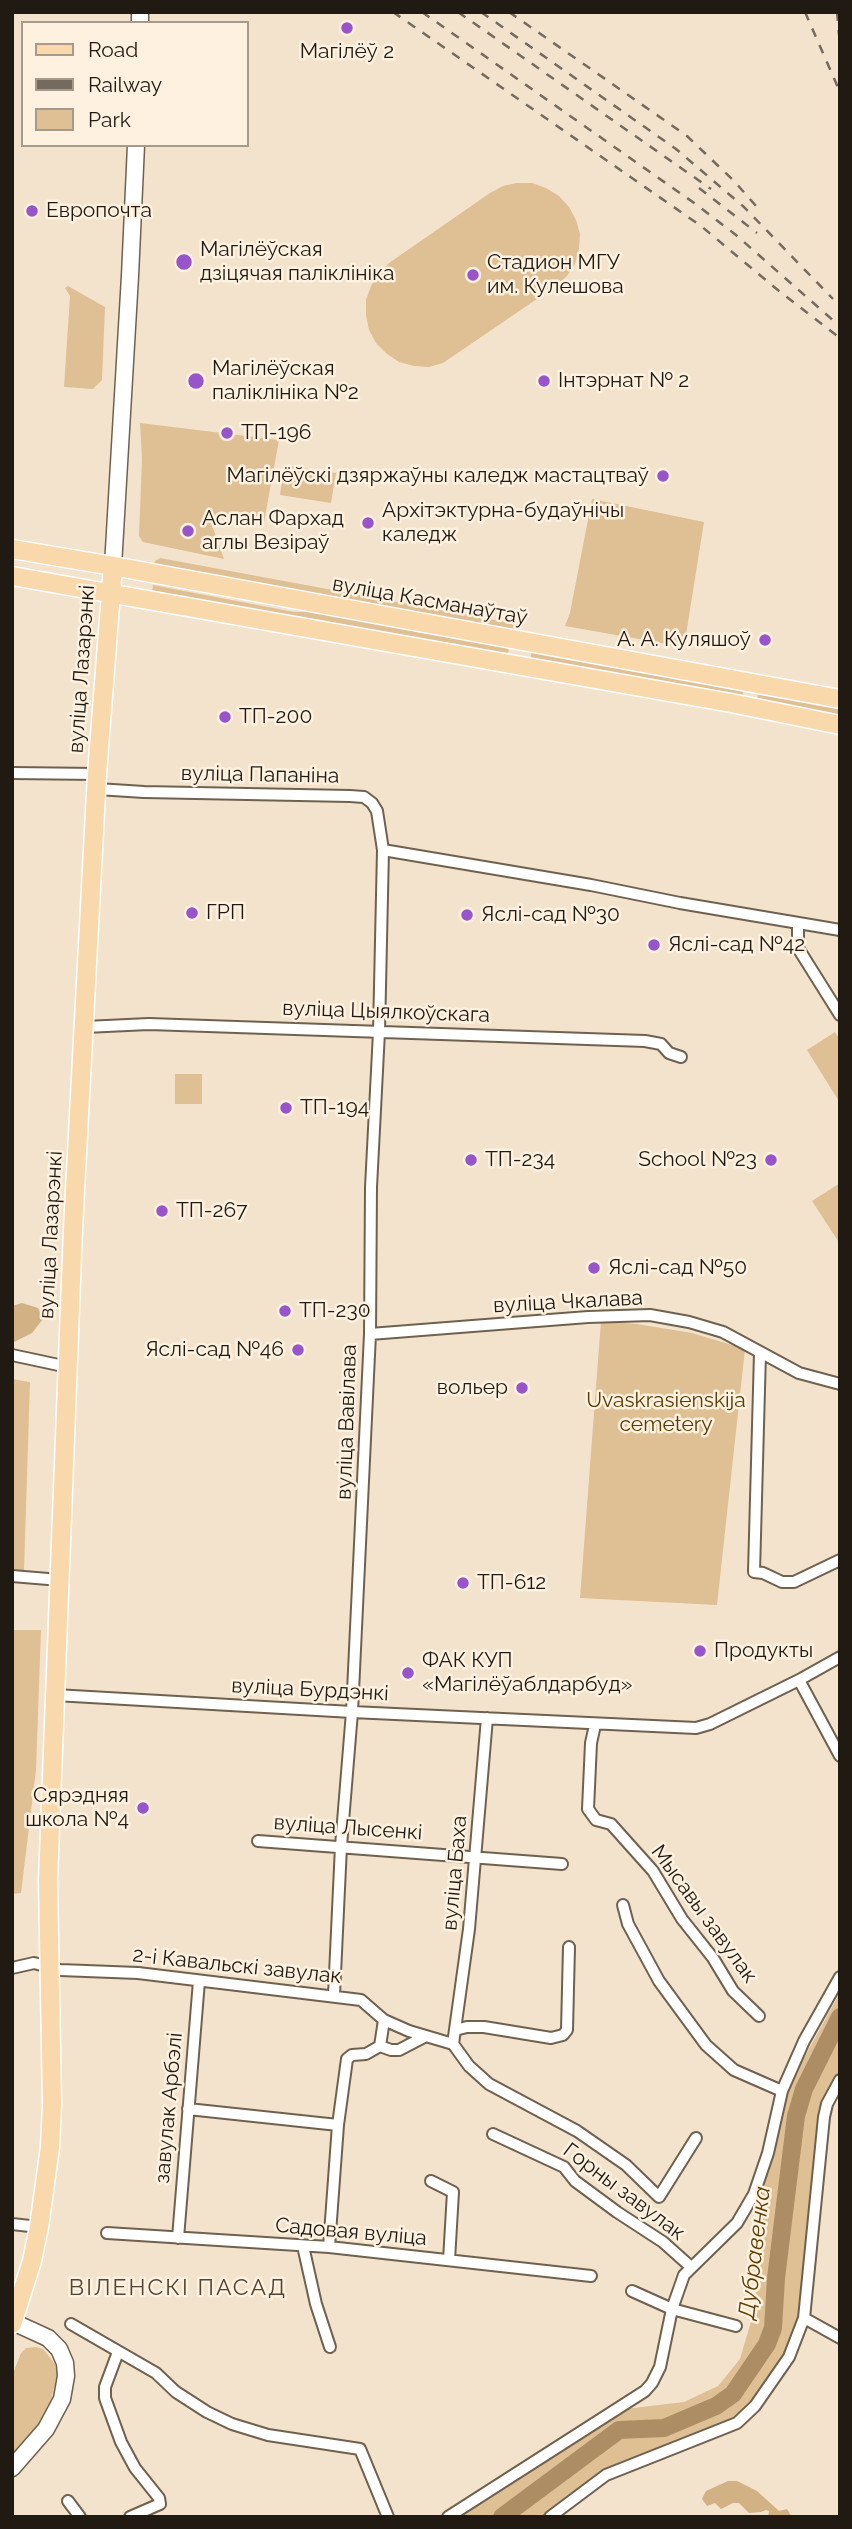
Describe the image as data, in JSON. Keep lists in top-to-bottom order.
{
  "streets": {
    "main road": ["вуліца Касманаўтаў", "вуліца Лазарэнкі"],
    "street": [
      "вуліца Папаніна",
      "вуліца Цыялкоўскага",
      "вуліца Чкалава",
      "вуліца Вавілава",
      "вуліца Бурдэнкі",
      "вуліца Лысенкі",
      "вуліца Баха",
      "Мысавы завулак",
      "2-і Кавальскі завулак",
      "завулак Арбэлі",
      "Горны завулак",
      "Садовая вуліца"
    ]
  },
  "crossings": [
    ["вуліца Касманаўтаў", "вуліца Лазарэнкі"],
    ["вуліца Лазарэнкі", "вуліца Папаніна"],
    ["вуліца Лазарэнкі", "вуліца Цыялкоўскага"],
    ["вуліца Лазарэнкі", "вуліца Бурдэнкі"],
    ["вуліца Лазарэнкі", "2-і Кавальскі завулак"],
    ["вуліца Папаніна", "вуліца Вавілава"],
    ["вуліца Цыялкоўскага", "вуліца Вавілава"],
    ["вуліца Чкалава", "вуліца Вавілава"],
    ["вуліца Вавілава", "вуліца Бурдэнкі"],
    ["вуліца Вавілава", "вуліца Лысенкі"],
    ["вуліца Вавілава", "2-і Кавальскі завулак"],
    ["вуліца Бурдэнкі", "вуліца Баха"],
    ["вуліца Бурдэнкі", "Мысавы завулак"],
    ["вуліца Лысенкі", "вуліца Баха"],
    ["2-і Кавальскі завулак", "завулак Арбэлі"],
    ["завулак Арбэлі", "Садовая вуліца"]
  ],
  "districts": ["ВІЛЕНСКІ ПАСАД"],
  "water": ["Дубравенка"],
  "parks": ["Uvaskrasienskija cemetery"],
  "places": [
    "Магілёў 2",
    "Европочта",
    "Магілёўская дзіцячая паліклініка",
    "Стадион МГУ им. Кулешова",
    "Магілёўская паліклініка №2",
    "Інтэрнат № 2",
    "ТП-196",
    "Магілёўскі дзяржаўны каледж мастацтваў",
    "Архітэктурна-будаўнічы каледж",
    "Аслан Фархад аглы Везіраў",
    "А. А. Куляшоў",
    "ТП-200",
    "ГРП",
    "Яслі-сад №30",
    "Яслі-сад №42",
    "ТП-194",
    "ТП-234",
    "School №23",
    "ТП-267",
    "Яслі-сад №50",
    "ТП-230",
    "Яслі-сад №46",
    "вольер",
    "ТП-612",
    "Продукты",
    "ФАК КУП «Магілёўаблдарбуд»",
    "Сярэдняя школа №4"
  ],
  "legend": ["Road", "Railway", "Park"]
}
